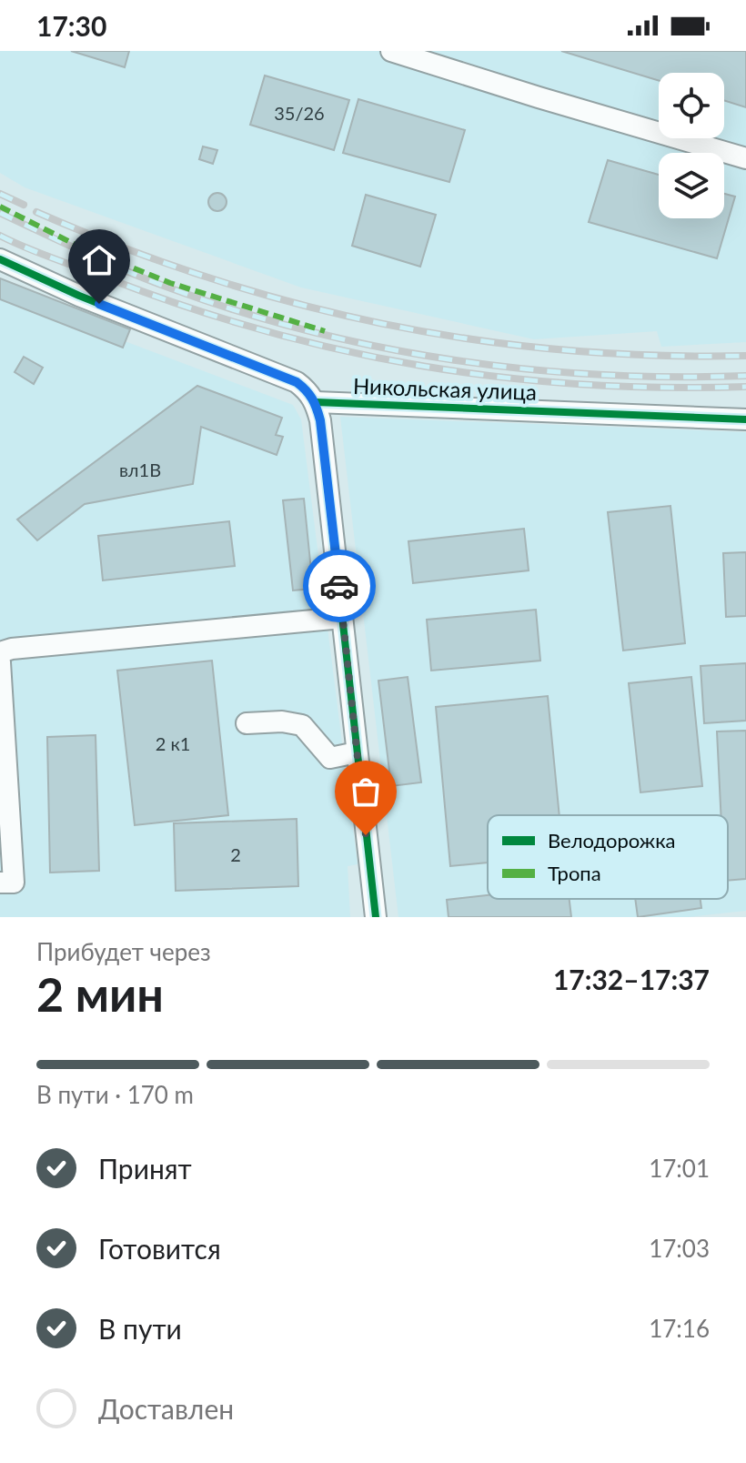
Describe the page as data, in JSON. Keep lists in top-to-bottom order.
{
  "streets": {
    "street": ["Никольская улица"]
  },
  "house_numbers": [
    "35/26",
    "вл1В",
    "2 к1",
    "2"
  ],
  "legend": ["Велодорожка", "Тропа"],
  "page": {
    "status": "17:30",
    "heading": ["2 мин", "Прибудет через", "17:32–17:37"],
    "bar": "В пути · 170 m",
    "list": [
      ["Принят", "17:01"],
      ["Готовится", "17:03"],
      ["В пути", "17:16"],
      "Доставлен"
    ]
  }
}
